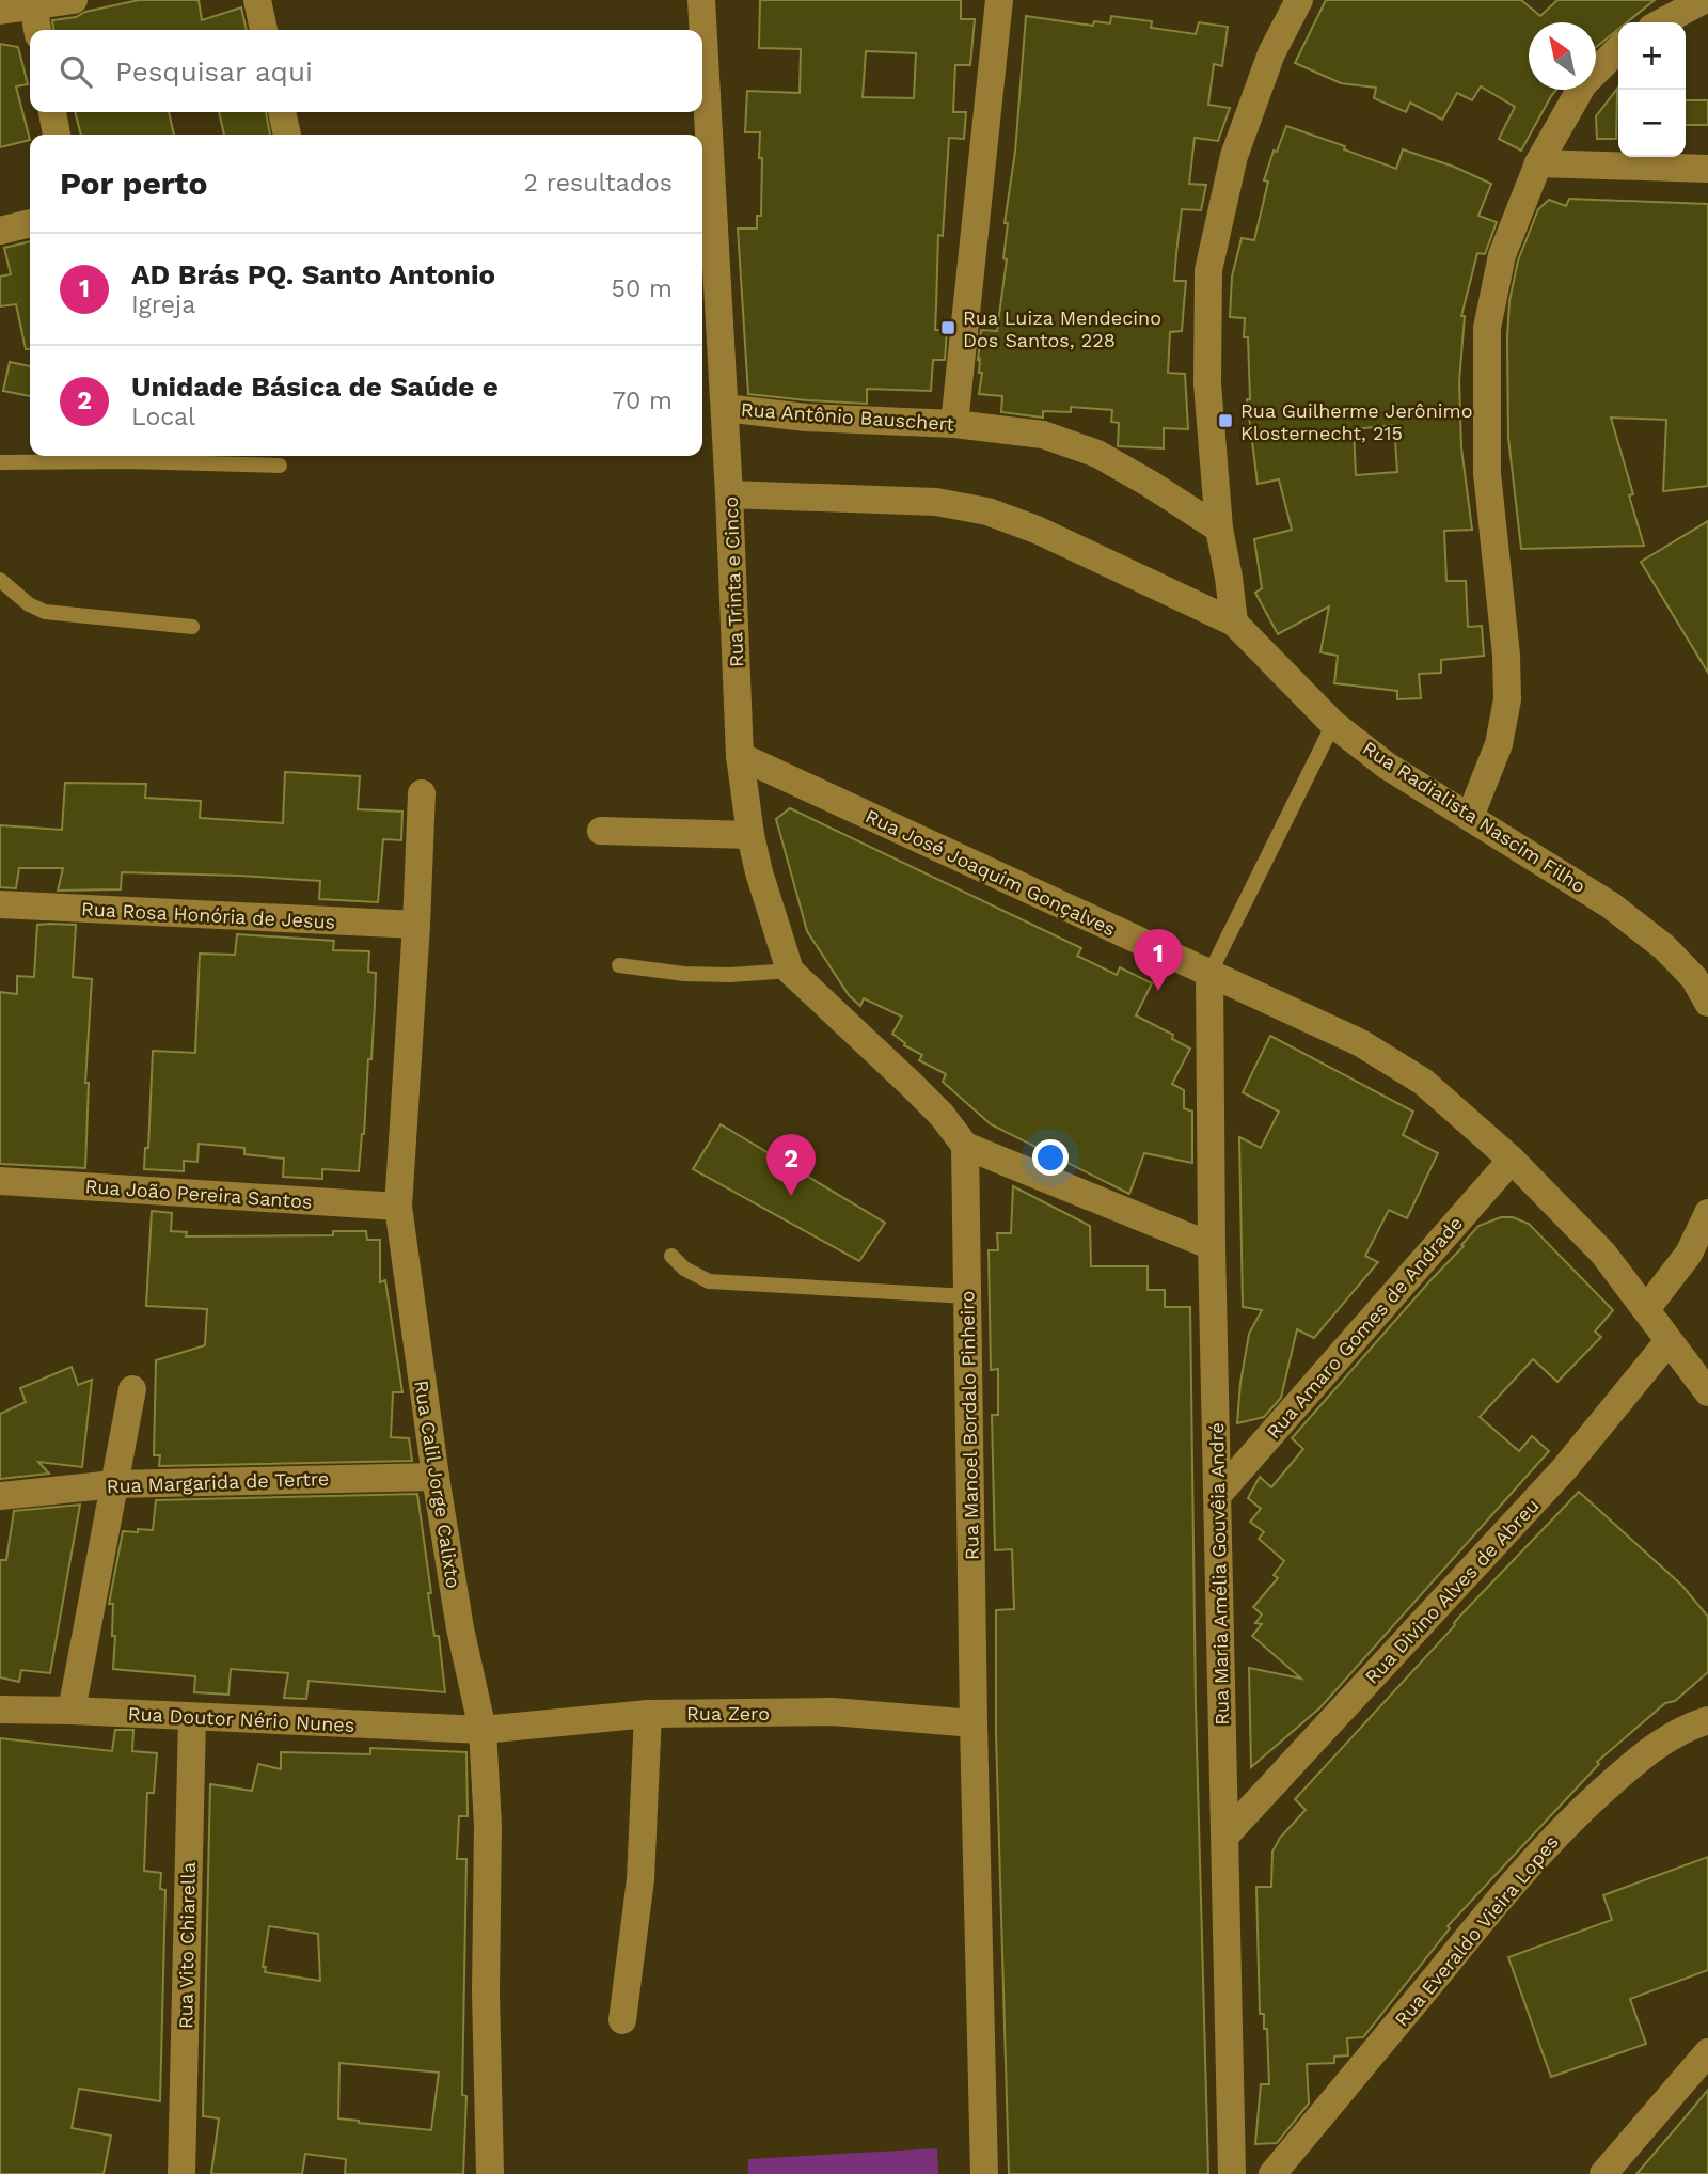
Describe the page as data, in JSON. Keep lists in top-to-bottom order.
{
  "streets": {
    "street": [
      "Rua Antônio Bauschert",
      "Rua Trinta e Cinco",
      "Rua Radialista Nascim Filho",
      "Rua José Joaquim Gonçalves",
      "Rua Rosa Honória de Jesus",
      "Rua João Pereira Santos",
      "Rua Amaro Gomes de Andrade",
      "Rua Manoel Bordalo Pinheiro",
      "Rua Margarida de Tertre",
      "Rua Calil Jorge Calixto",
      "Rua Maria Amélia Gouvêia André",
      "Rua Divino Alves de Abreu",
      "Rua Zero",
      "Rua Doutor Nério Nunes",
      "Rua Everaldo Vieira Lopes",
      "Rua Vito Chiarella"
    ]
  },
  "crossings": [
    ["Rua Antônio Bauschert", "Rua Trinta e Cinco"],
    ["Rua Trinta e Cinco", "Rua Radialista Nascim Filho"],
    ["Rua Trinta e Cinco", "Rua José Joaquim Gonçalves"],
    ["Rua José Joaquim Gonçalves", "Rua Amaro Gomes de Andrade"],
    ["Rua José Joaquim Gonçalves", "Rua Maria Amélia Gouvêia André"],
    ["Rua José Joaquim Gonçalves", "Rua Divino Alves de Abreu"],
    ["Rua Rosa Honória de Jesus", "Rua Calil Jorge Calixto"],
    ["Rua João Pereira Santos", "Rua Calil Jorge Calixto"],
    ["Rua Amaro Gomes de Andrade", "Rua Maria Amélia Gouvêia André"],
    ["Rua Manoel Bordalo Pinheiro", "Rua Zero"],
    ["Rua Margarida de Tertre", "Rua Calil Jorge Calixto"],
    ["Rua Calil Jorge Calixto", "Rua Zero"],
    ["Rua Calil Jorge Calixto", "Rua Doutor Nério Nunes"],
    ["Rua Maria Amélia Gouvêia André", "Rua Divino Alves de Abreu"],
    ["Rua Zero", "Rua Doutor Nério Nunes"],
    ["Rua Doutor Nério Nunes", "Rua Vito Chiarella"]
  ],
  "places": {
    "transit": ["Rua Luiza Mendecino Dos Santos, 228", "Rua Guilherme Jerônimo Klosternecht, 215"]
  },
  "north": "top left",
  "page": {
    "map_buttons": ["+", "−"],
    "search": "Pesquisar aqui",
    "heading": ["Por perto", "2 resultados"],
    "list": [
      {
        "mark": "1",
        "name": "AD Brás PQ. Santo Antonio",
        "note": "Igreja",
        "value": "50 m"
      },
      {
        "mark": "2",
        "name": "Unidade Básica de Saúde e",
        "note": "Local",
        "value": "70 m"
      }
    ],
    "pins": ["1", "2"]
  }
}
